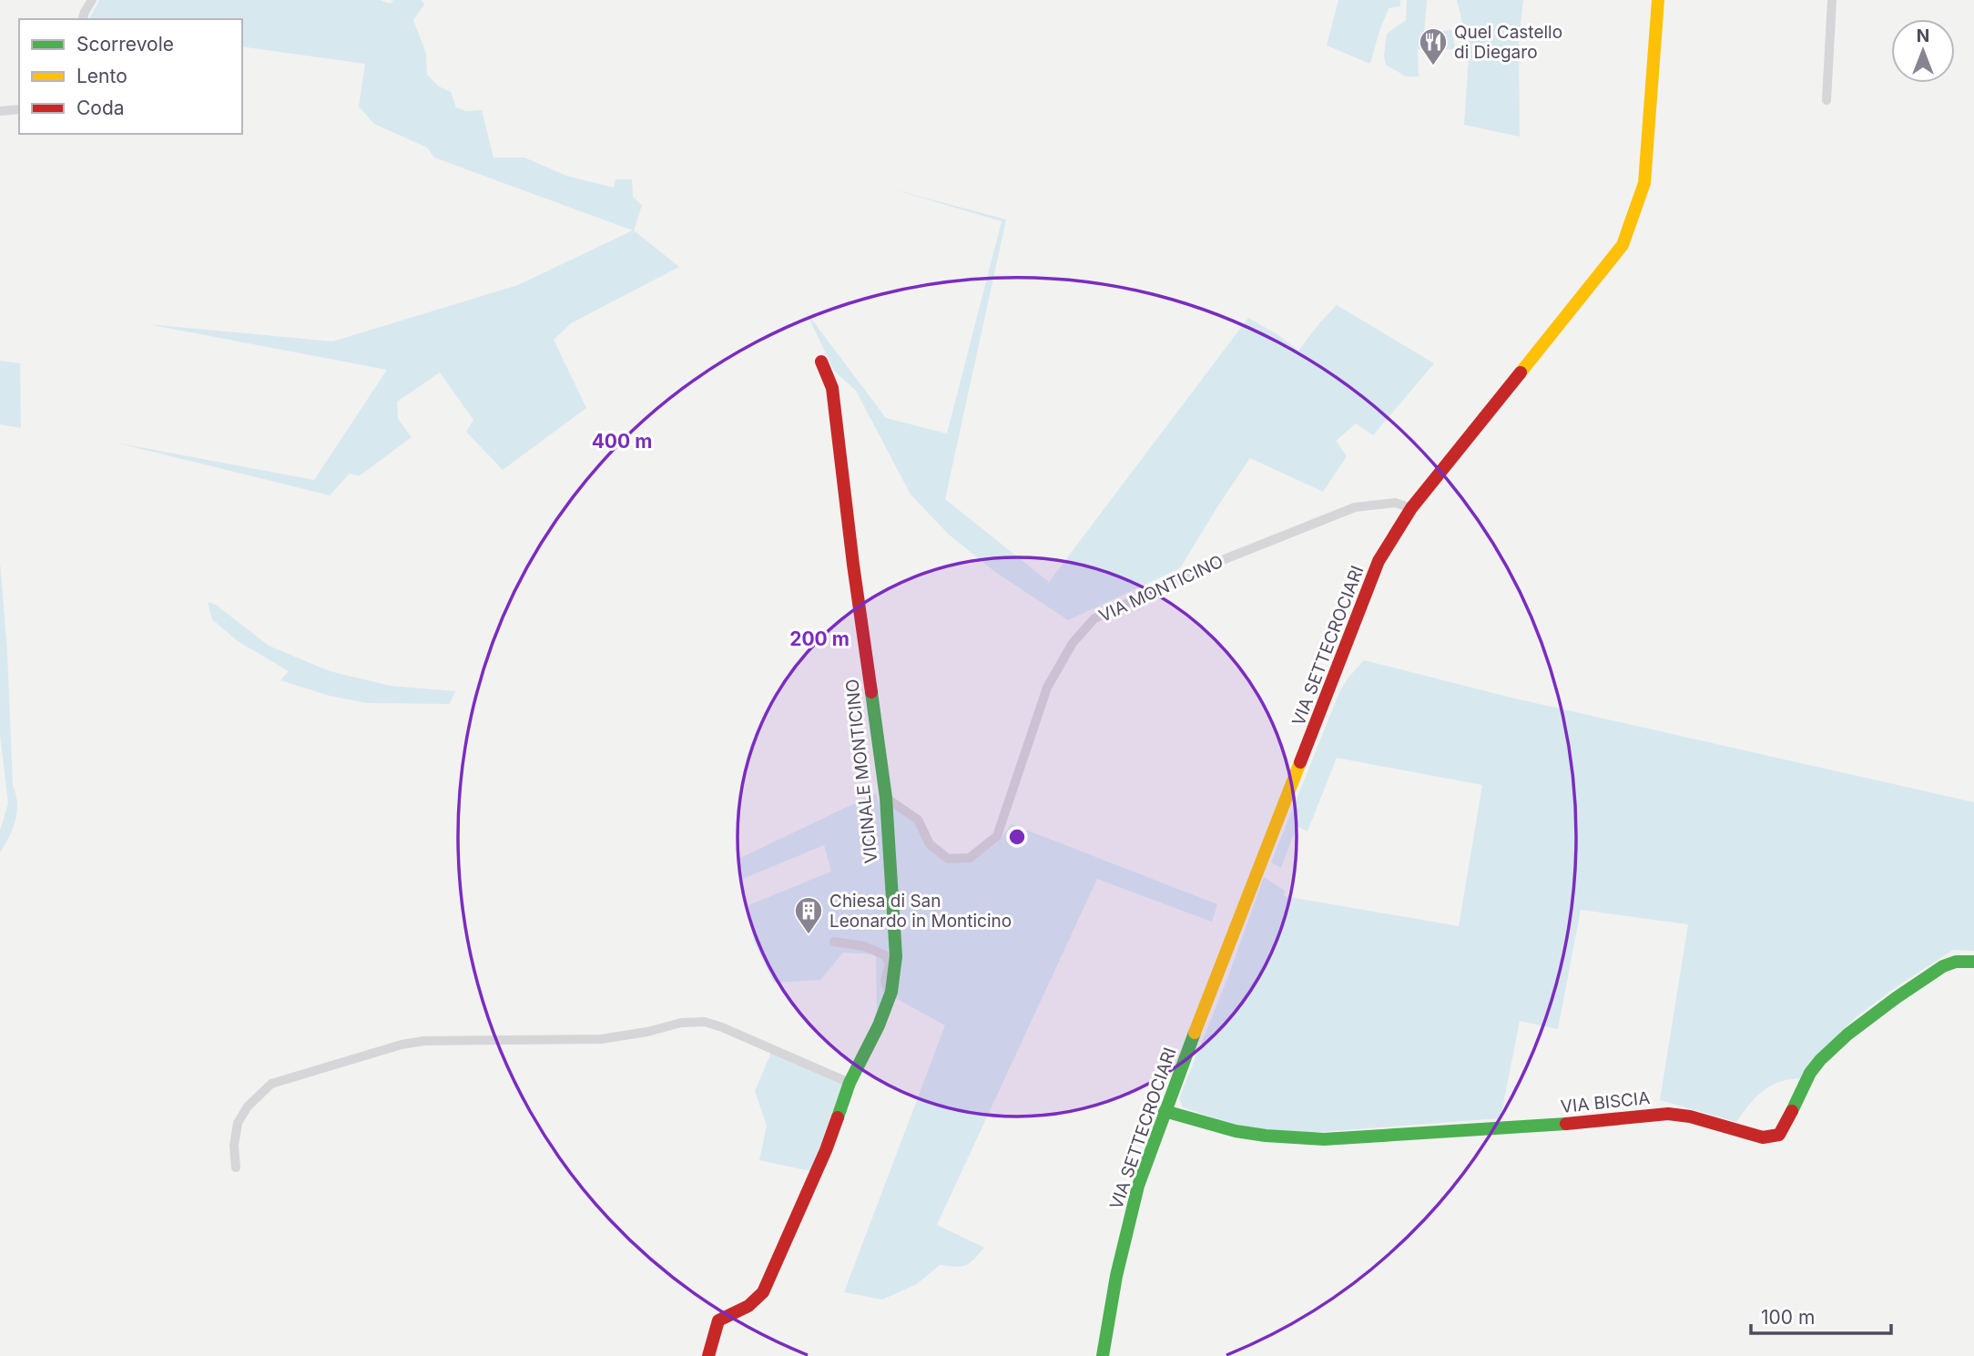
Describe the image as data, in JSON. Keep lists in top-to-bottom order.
{
  "streets": {
    "street": [
      "VIA MONTICINO",
      "VIA SETTECROCIARI",
      "VICINALE MONTICINO",
      "VIA BISCIA"
    ]
  },
  "crossings": [
    ["VIA MONTICINO", "VIA SETTECROCIARI"],
    ["VIA MONTICINO", "VICINALE MONTICINO"],
    ["VIA SETTECROCIARI", "VIA BISCIA"]
  ],
  "places": {
    "restaurant": ["Quel Castello di Diegaro"],
    "building": ["Chiesa di San Leonardo in Monticino"]
  },
  "legend": ["Scorrevole", "Lento", "Coda"],
  "scale_bar": "100 m",
  "north": "top",
  "rings": ["400 m", "200 m"]
}
